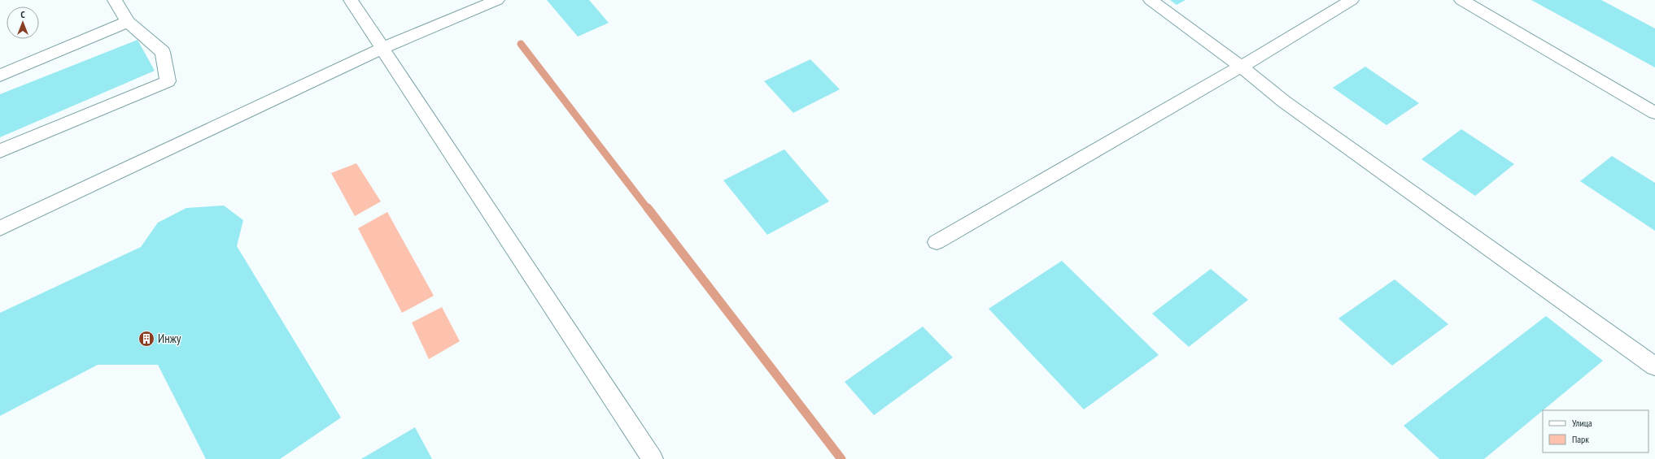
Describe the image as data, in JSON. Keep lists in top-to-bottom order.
{
  "places": {
    "building": ["Инжу"]
  },
  "legend": ["Улица", "Парк"],
  "north": "top"
}
